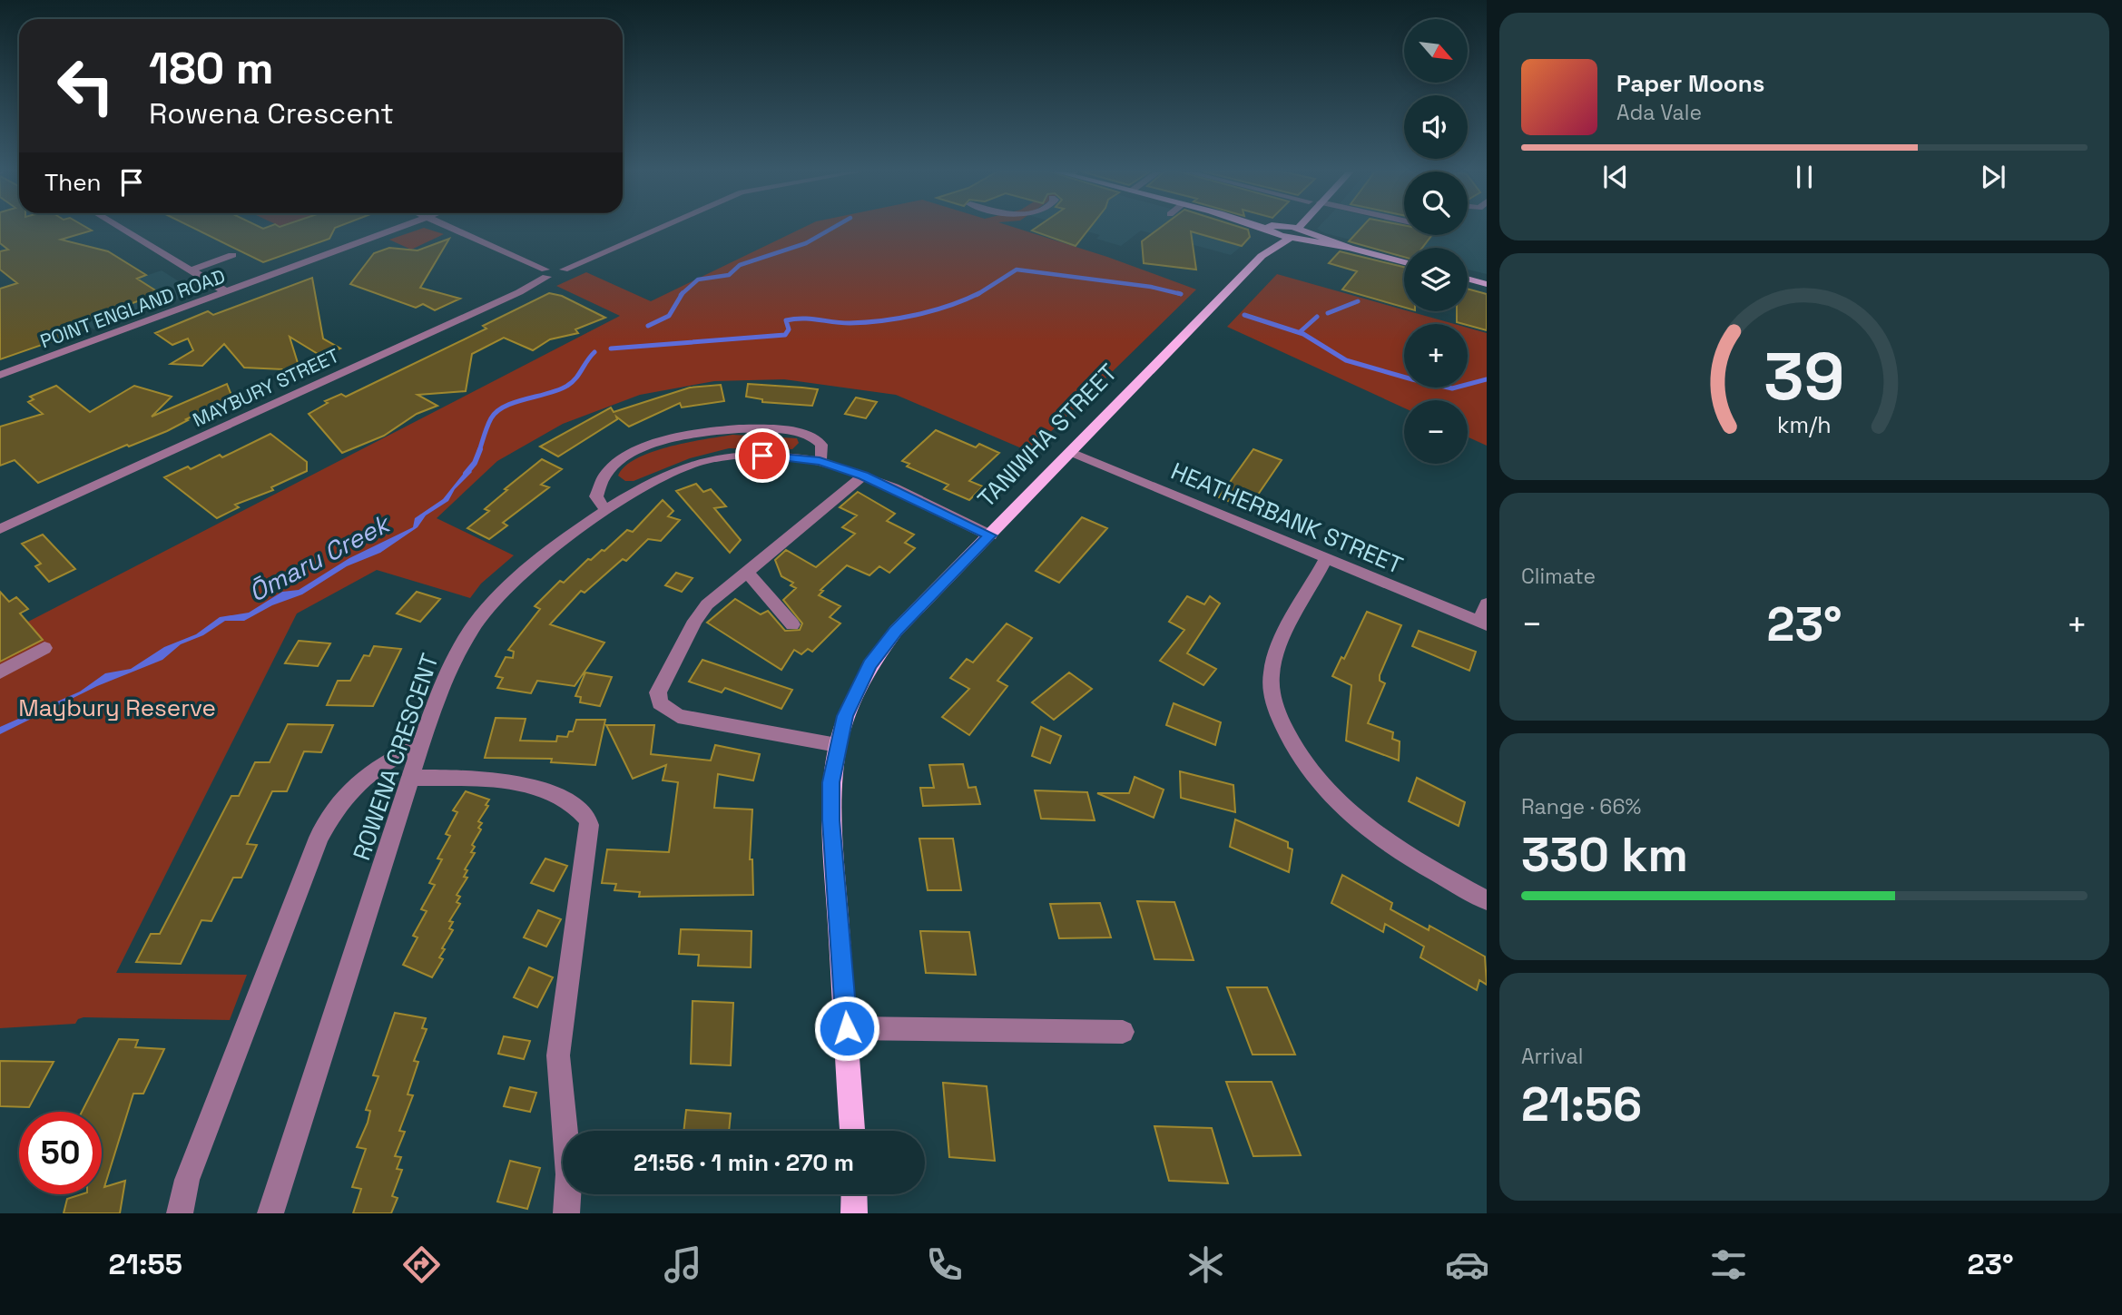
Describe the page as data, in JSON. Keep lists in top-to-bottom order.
{
  "streets": {
    "main road": ["TANIWHA STREET"],
    "street": [
      "POINT ENGLAND ROAD",
      "MAYBURY STREET",
      "HEATHERBANK STREET",
      "ROWENA CRESCENT"
    ]
  },
  "crossings": [
    ["TANIWHA STREET", "HEATHERBANK STREET"],
    ["TANIWHA STREET", "ROWENA CRESCENT"]
  ],
  "water": ["Ōmaru Creek"],
  "parks": ["Maybury Reserve"],
  "north": "bottom right",
  "page": {
    "map_buttons": ["+", "−"],
    "turn": ["180 m", "Rowena Crescent"],
    "song": ["Paper Moons", "Ada Vale"],
    "then": "Then",
    "tile": [
      "Climate",
      ["Range · 66%", "330 km"],
      ["Arrival", "21:56"]
    ],
    "heat": ["−", "23°", "+"],
    "limit": "50",
    "trip": "21:56 · 1 min · 270 m",
    "tabs": ["21:55", "23°"],
    "gauge": ["39", "km/h"]
  }
}
